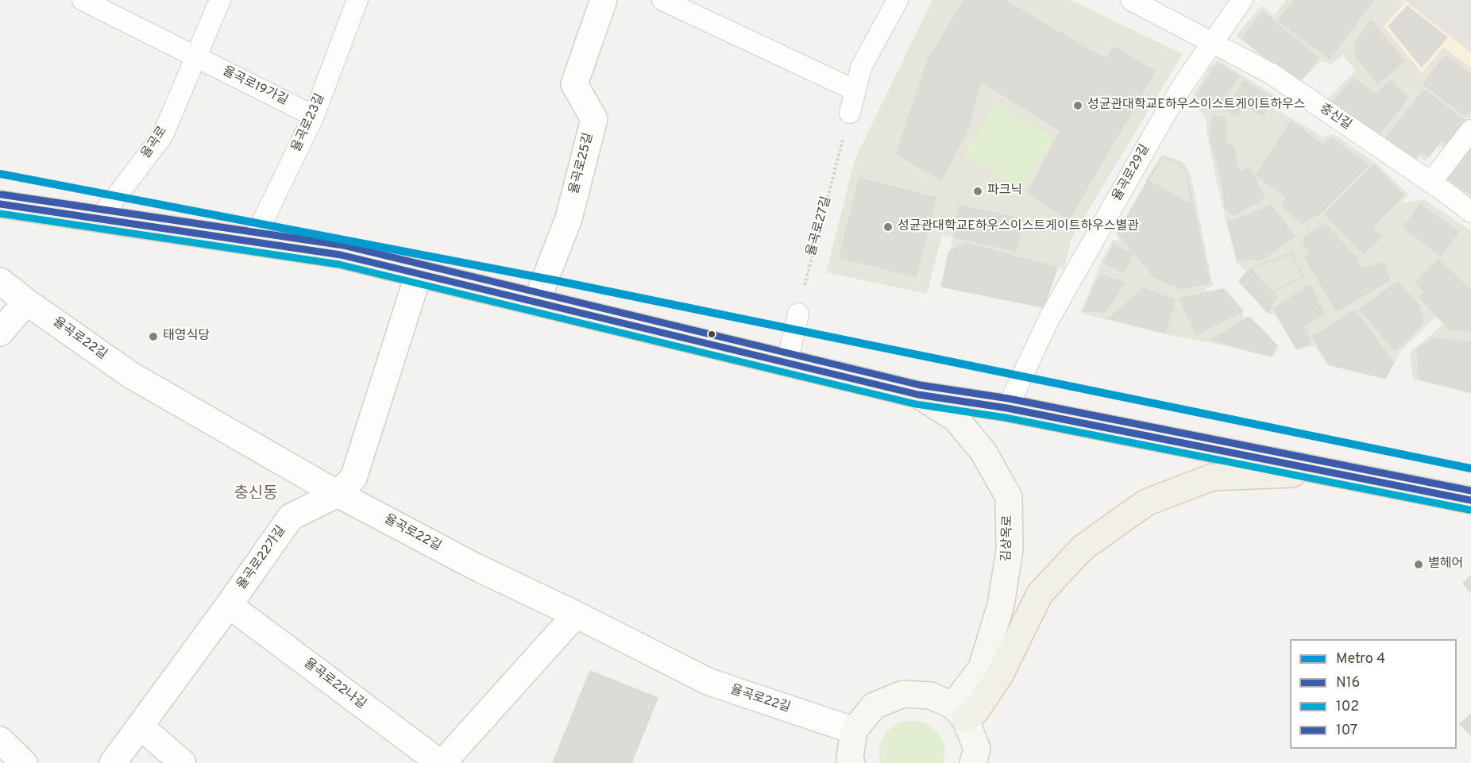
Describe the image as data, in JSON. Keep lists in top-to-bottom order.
{
  "streets": {
    "street": [
      "율곡로25길",
      "율곡로22길",
      "김상옥로",
      "율곡로22가길",
      "율곡로22나길"
    ],
    "lane": [
      "율곡로19가길",
      "충신길",
      "율곡로23길",
      "율곡로",
      "율곡로29길"
    ],
    "path": ["율곡로27길"]
  },
  "crossings": [
    ["율곡로19가길", "율곡로23길"],
    ["율곡로19가길", "율곡로"],
    ["충신길", "율곡로29길"],
    ["율곡로22길", "율곡로22가길"],
    ["율곡로22길", "율곡로22나길"],
    ["율곡로22가길", "율곡로22나길"]
  ],
  "districts": ["충신동"],
  "places": [
    "성균관대학교E하우스이스트게이트하우스",
    "파크닉",
    "성균관대학교E하우스이스트게이트하우스별관",
    "태영식당",
    "별헤어"
  ],
  "lines": [
    "metro line 4",
    "transit line 107",
    "transit line N16",
    "transit line 102"
  ],
  "legend": [
    "Metro 4",
    "N16",
    "102",
    "107"
  ]
}
